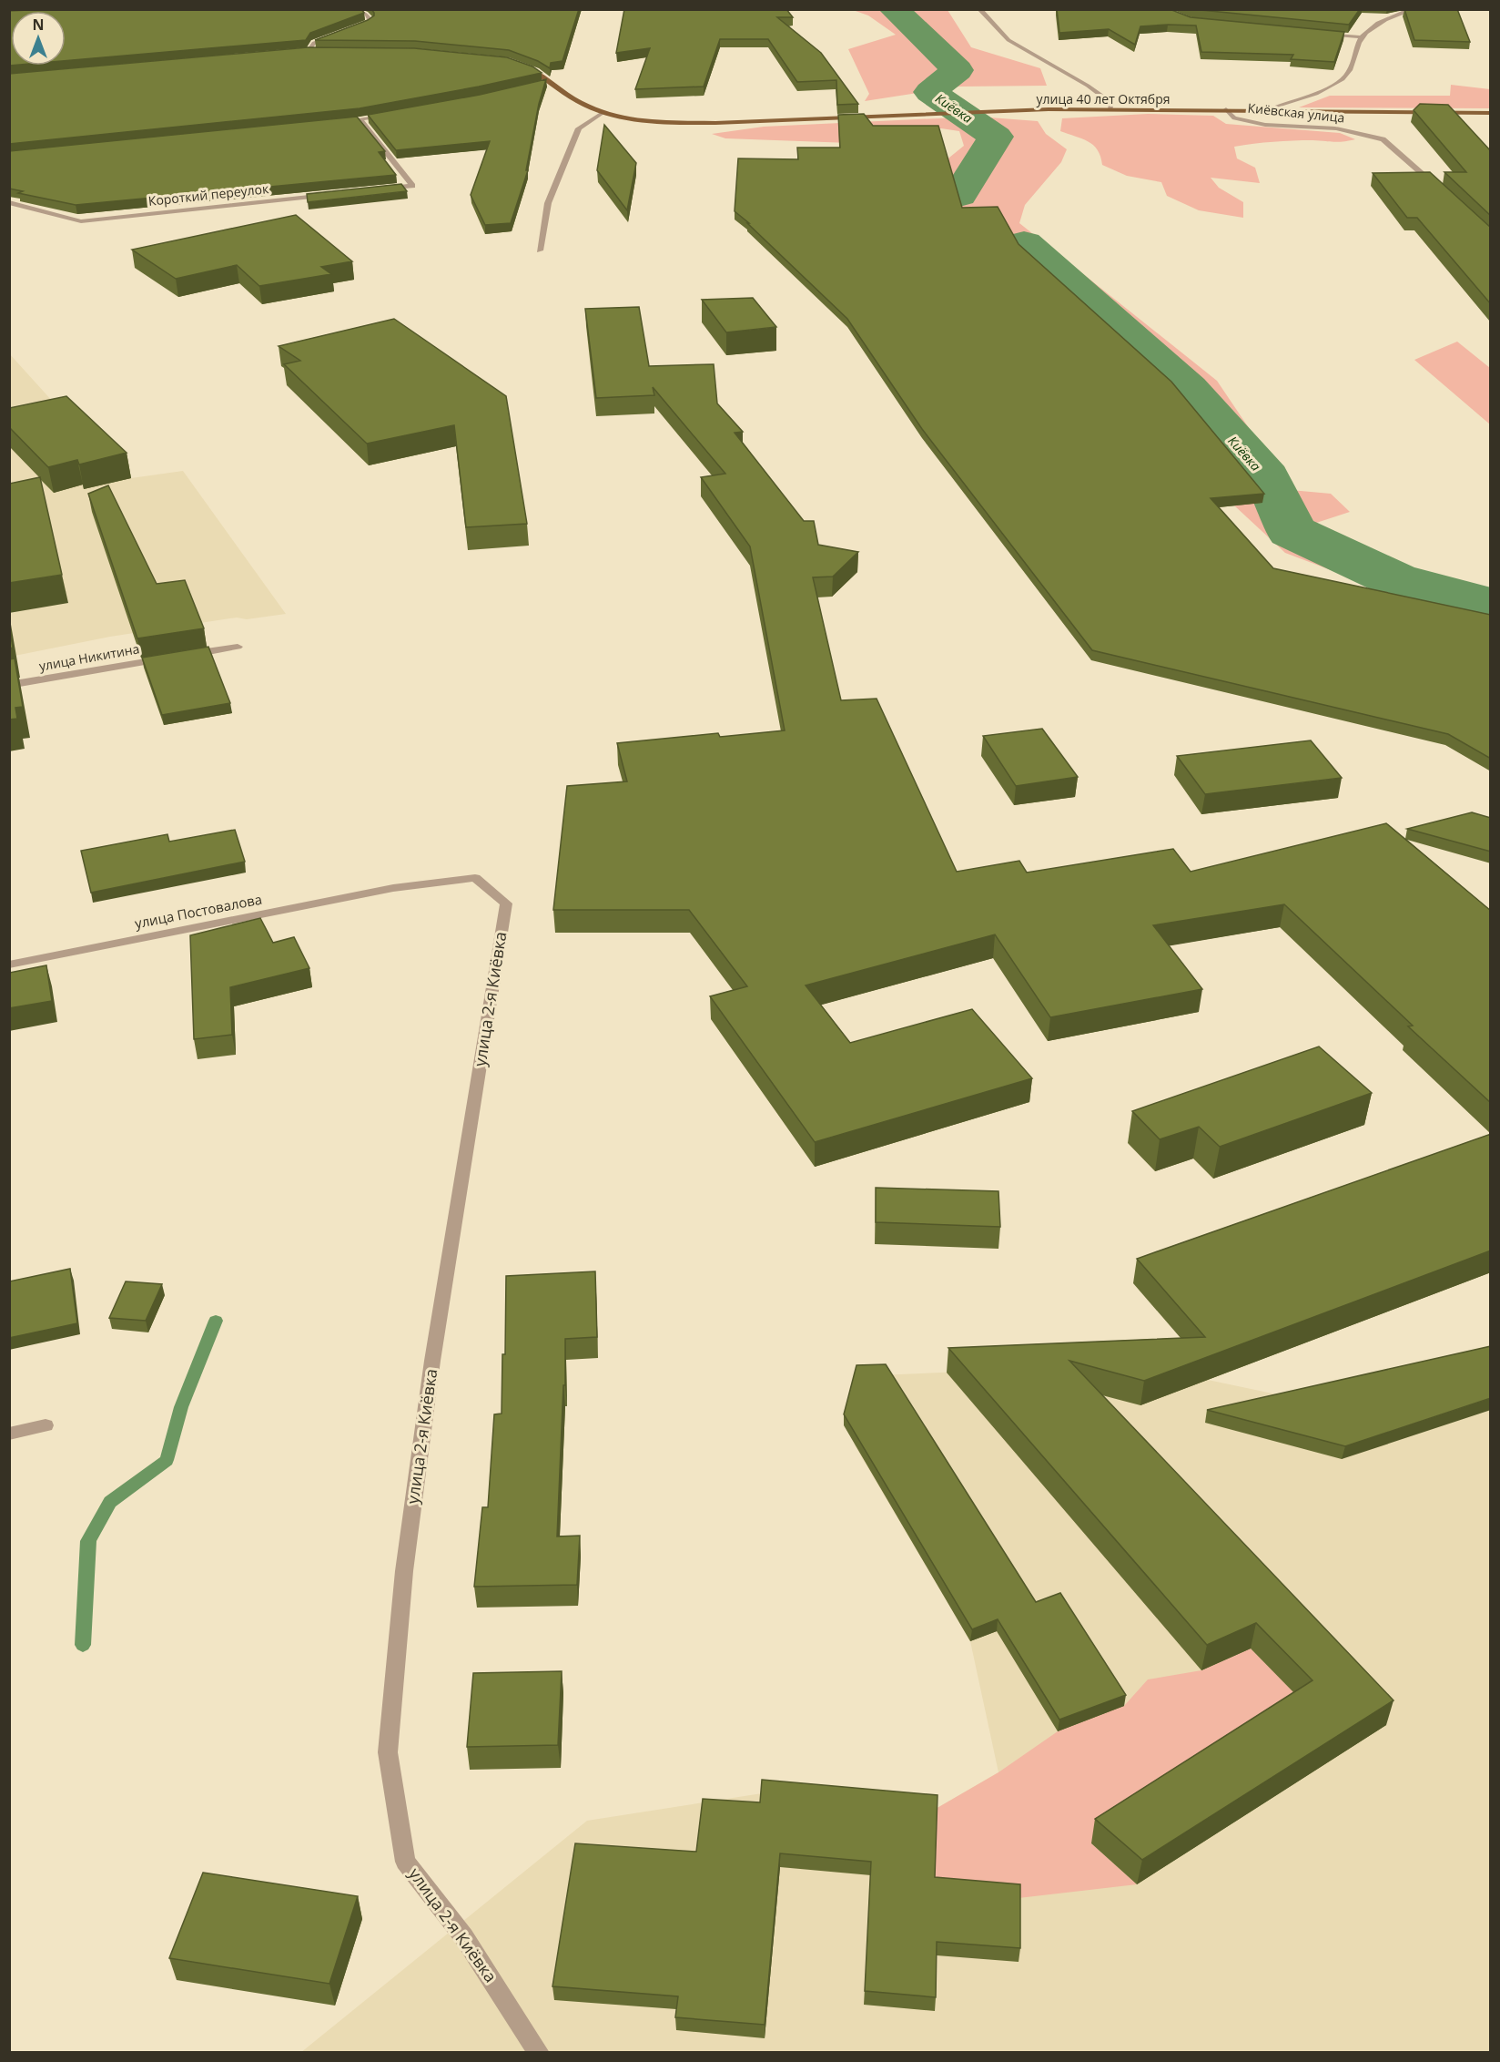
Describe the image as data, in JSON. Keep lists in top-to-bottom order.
{
  "streets": {
    "main road": ["улица 40 лет Октября"],
    "street": [
      "Киёвская улица",
      "Короткий переулок",
      "улица Никитина",
      "улица Постовалова",
      "улица 2-я Киёвка"
    ]
  },
  "crossings": [
    ["улица 40 лет Октября", "Киёвская улица"],
    ["улица Постовалова", "улица 2-я Киёвка"]
  ],
  "water": ["Киёвка"],
  "north": "top"
}
